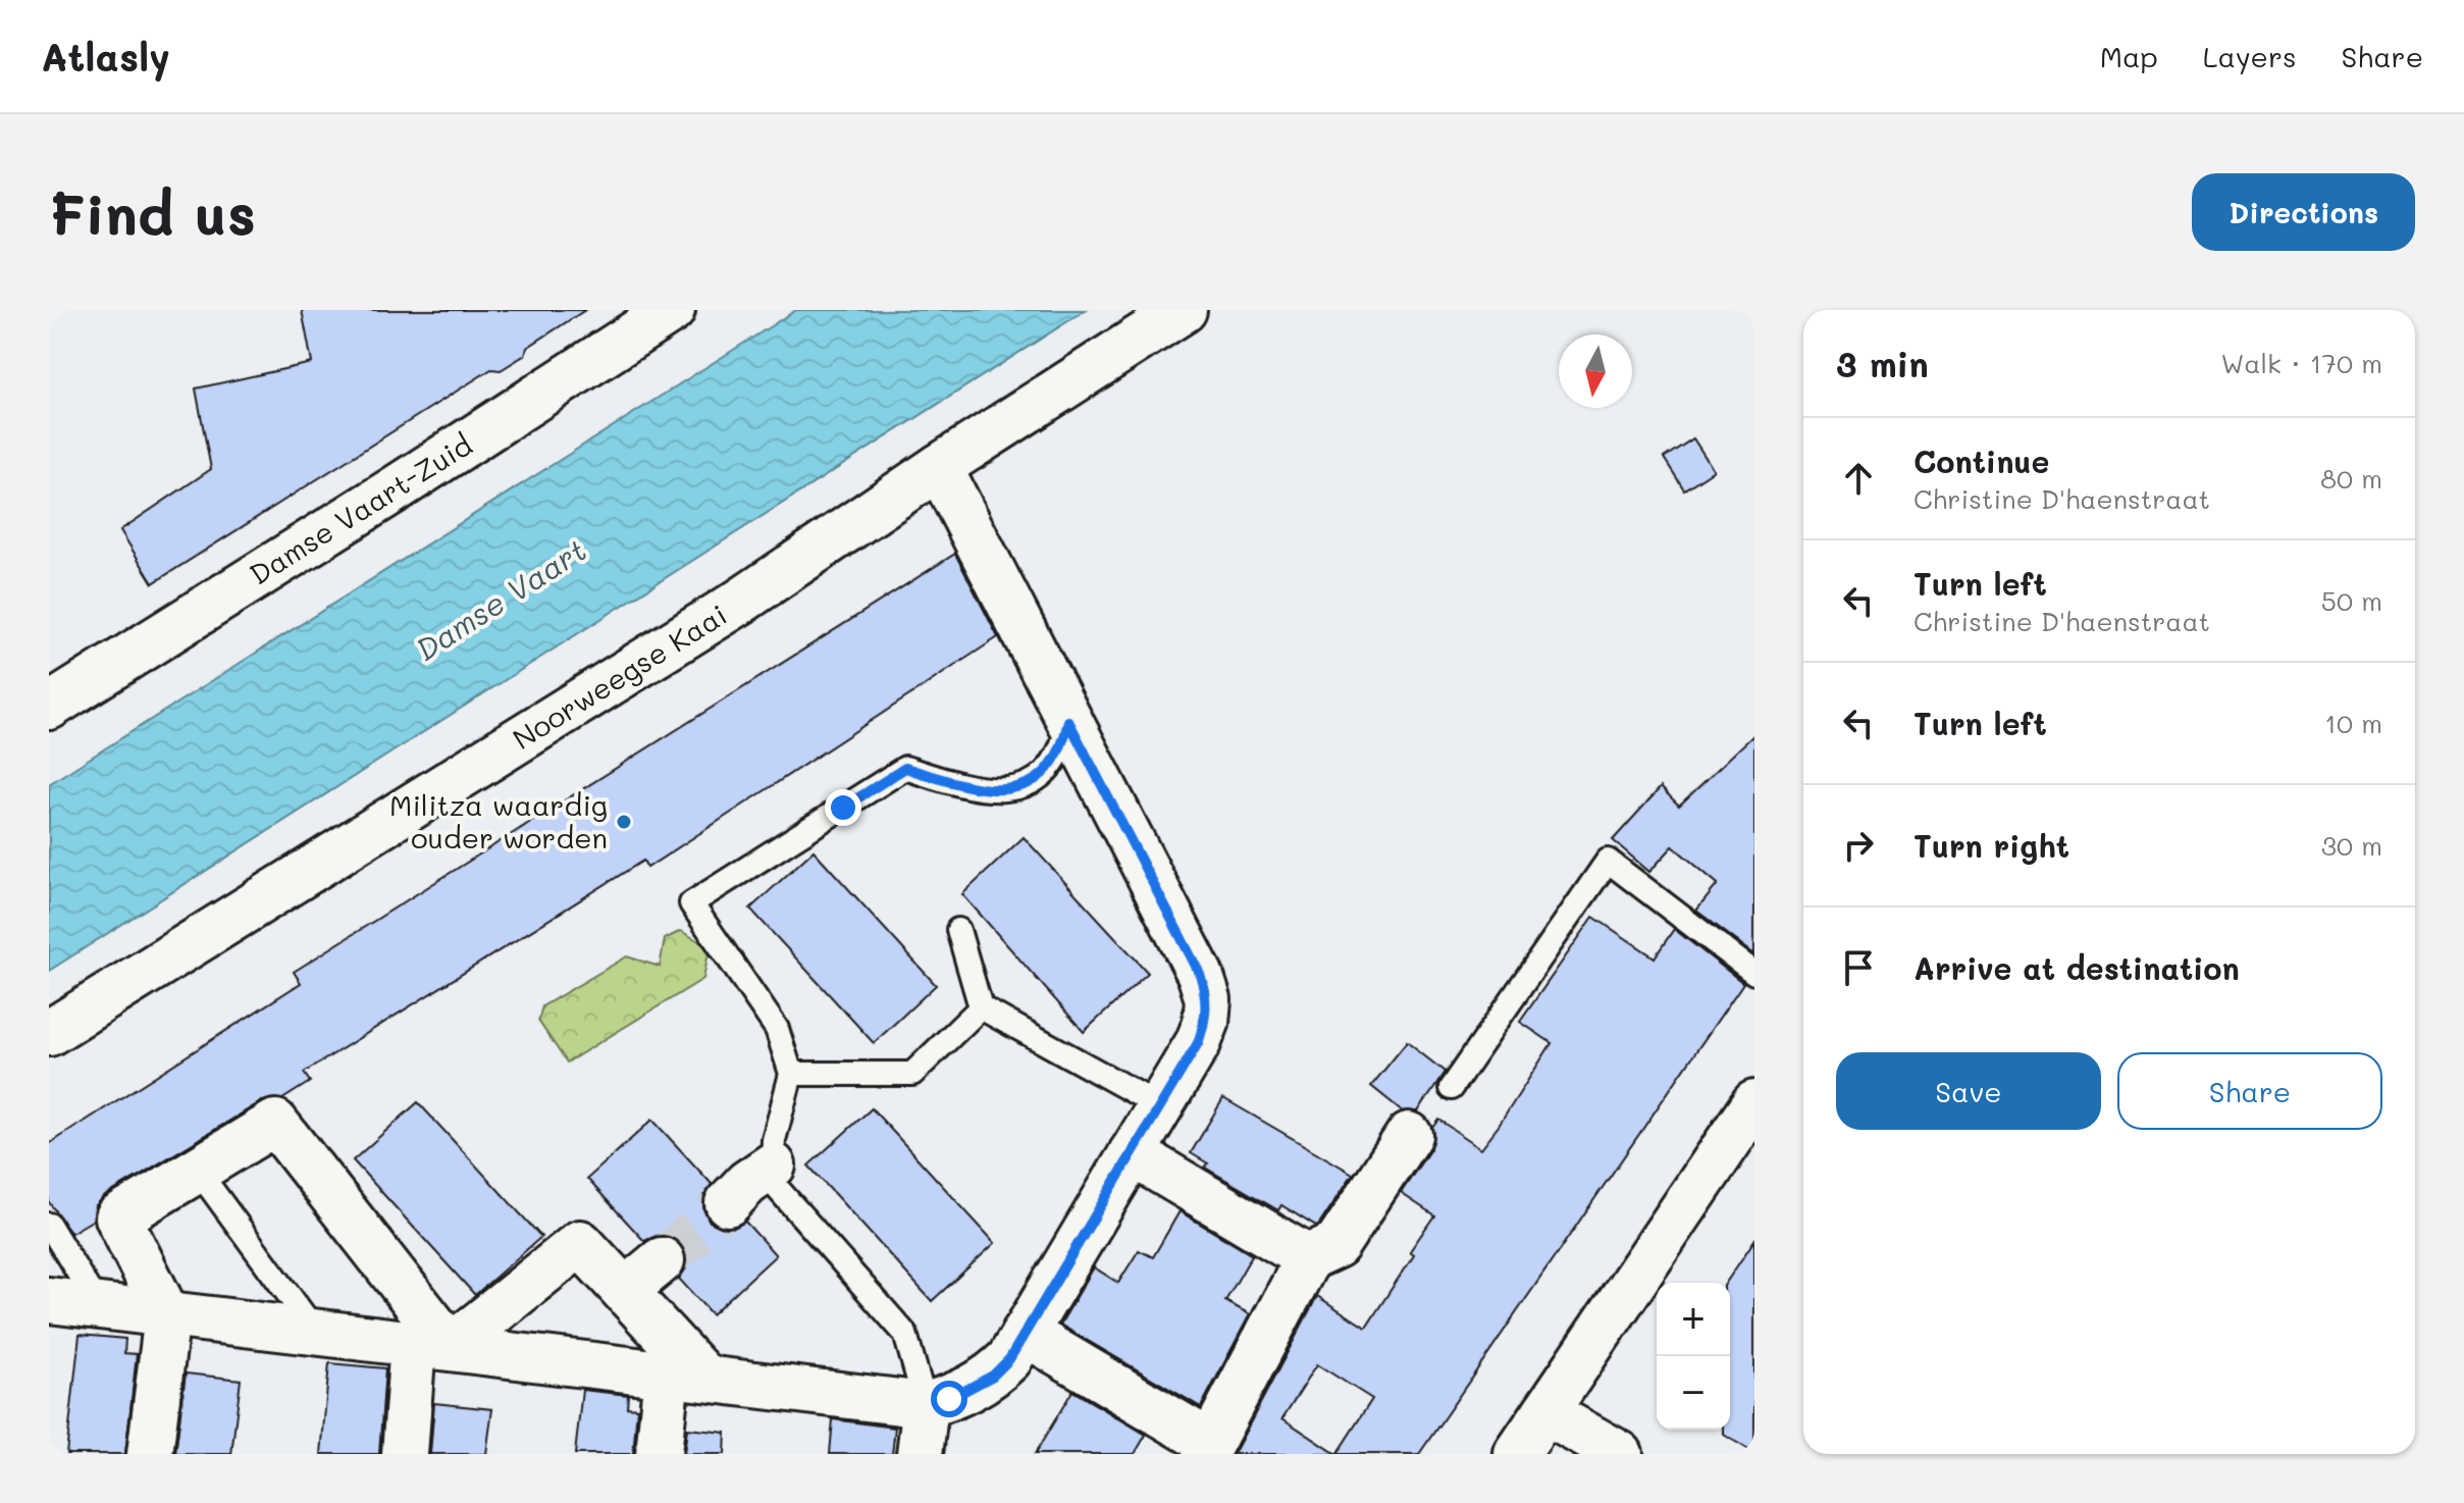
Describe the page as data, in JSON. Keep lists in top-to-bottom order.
{
  "streets": {
    "street": ["Damse Vaart-Zuid", "Noorweegse Kaai"]
  },
  "water": ["Damse Vaart"],
  "places": ["Militza waardig ouder worden"],
  "north": "bottom",
  "page": {
    "header": "Atlasly",
    "nav": ["Map", "Layers", "Share"],
    "buttons": [
      "Directions",
      ["Save", "Share"]
    ],
    "title": "Find us",
    "heading": ["3 min", "Walk · 170 m"],
    "list": [
      ["Continue", "Christine D'haenstraat", "80 m"],
      ["Turn left", "Christine D'haenstraat", "50 m"],
      ["Turn left", "10 m"],
      ["Turn right", "30 m"],
      "Arrive at destination"
    ],
    "map_buttons": ["+", "−"]
  }
}
